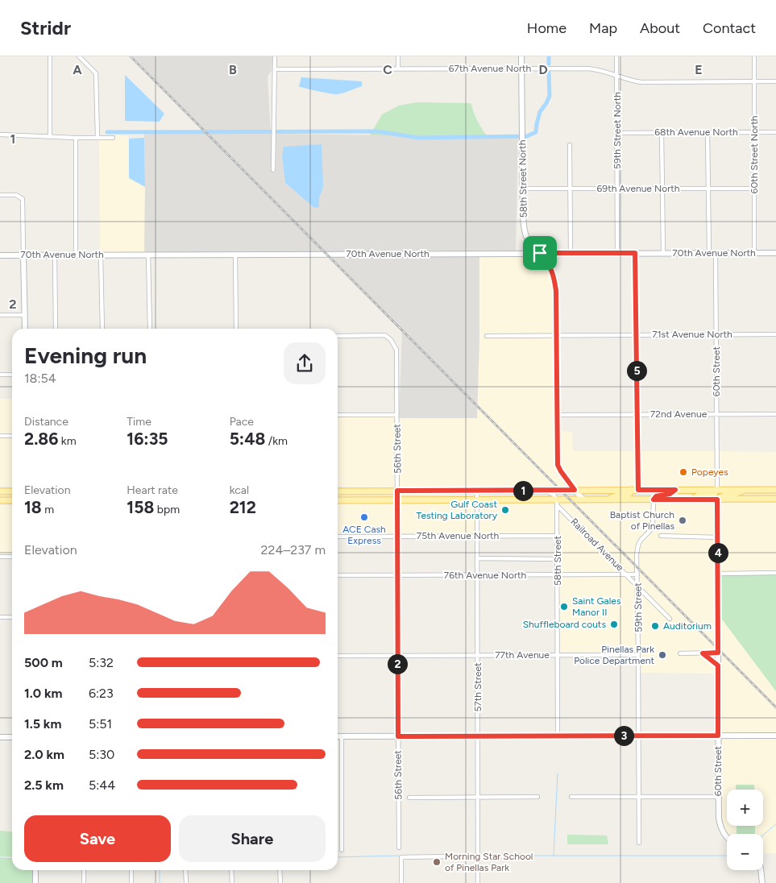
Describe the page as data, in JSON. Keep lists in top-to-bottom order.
{
  "streets": {
    "street": [
      "67th Avenue North",
      "59th Street North",
      "68th Avenue North",
      "60th Street North",
      "58th Street North",
      "69th Avenue North",
      "70th Avenue North",
      "71st Avenue North",
      "60th Street",
      "72nd Avenue",
      "56th Street",
      "75th Avenue North",
      "Railroad Avenue",
      "58th Street",
      "76th Avenue North",
      "59th Street",
      "77th Avenue",
      "57th Street"
    ]
  },
  "crossings": [
    ["67th Avenue North", "59th Street North"],
    ["67th Avenue North", "60th Street North"],
    ["67th Avenue North", "58th Street North"],
    ["59th Street North", "68th Avenue North"],
    ["59th Street North", "69th Avenue North"],
    ["59th Street North", "70th Avenue North"],
    ["68th Avenue North", "60th Street North"],
    ["60th Street North", "69th Avenue North"],
    ["60th Street North", "70th Avenue North"],
    ["58th Street North", "69th Avenue North"],
    ["58th Street North", "70th Avenue North"],
    ["58th Street North", "71st Avenue North"],
    ["58th Street North", "72nd Avenue"],
    ["70th Avenue North", "60th Street"],
    ["71st Avenue North", "60th Street"],
    ["60th Street", "72nd Avenue"],
    ["56th Street", "75th Avenue North"],
    ["56th Street", "76th Avenue North"],
    ["56th Street", "77th Avenue"],
    ["75th Avenue North", "58th Street"],
    ["75th Avenue North", "57th Street"],
    ["Railroad Avenue", "58th Street"],
    ["Railroad Avenue", "76th Avenue North"],
    ["Railroad Avenue", "59th Street"],
    ["58th Street", "76th Avenue North"],
    ["58th Street", "77th Avenue"],
    ["76th Avenue North", "59th Street"],
    ["76th Avenue North", "57th Street"],
    ["59th Street", "77th Avenue"],
    ["77th Avenue", "57th Street"]
  ],
  "places": [
    "Popeyes",
    "Gulf Coast Testing Laboratory",
    "ACE Cash Express",
    "Baptist Church of Pinellas",
    "Saint Gales Manor II",
    "Shuffleboard couts",
    "Auditorium",
    "Pinellas Park Police Department",
    "Morning Star School of Pinellas Park"
  ],
  "page": {
    "header": "Stridr",
    "nav": [
      "Home",
      "Map",
      "About",
      "Contact"
    ],
    "heading": ["Evening run", "18:54"],
    "pins": [
      "5",
      "1",
      "4",
      "2",
      "3"
    ],
    "stats": [
      ["Distance", "2.86 km"],
      ["Time", "16:35"],
      ["Pace", "5:48 /km"],
      ["Elevation", "18 m"],
      ["Heart rate", "158 bpm"],
      ["kcal", "212"]
    ],
    "chart": ["Elevation", "224–237 m"],
    "list": [
      {
        "name": "500 m",
        "note": "5:32"
      },
      {
        "name": "1.0 km",
        "note": "6:23"
      },
      {
        "name": "1.5 km",
        "note": "5:51"
      },
      {
        "name": "2.0 km",
        "note": "5:30"
      },
      {
        "name": "2.5 km",
        "note": "5:44"
      }
    ],
    "map_buttons": ["+", "−"],
    "buttons": ["Save", "Share"]
  },
  "grid": {
    "columns": [
      "A",
      "B",
      "C",
      "D",
      "E"
    ],
    "rows": ["1", "2"]
  }
}
